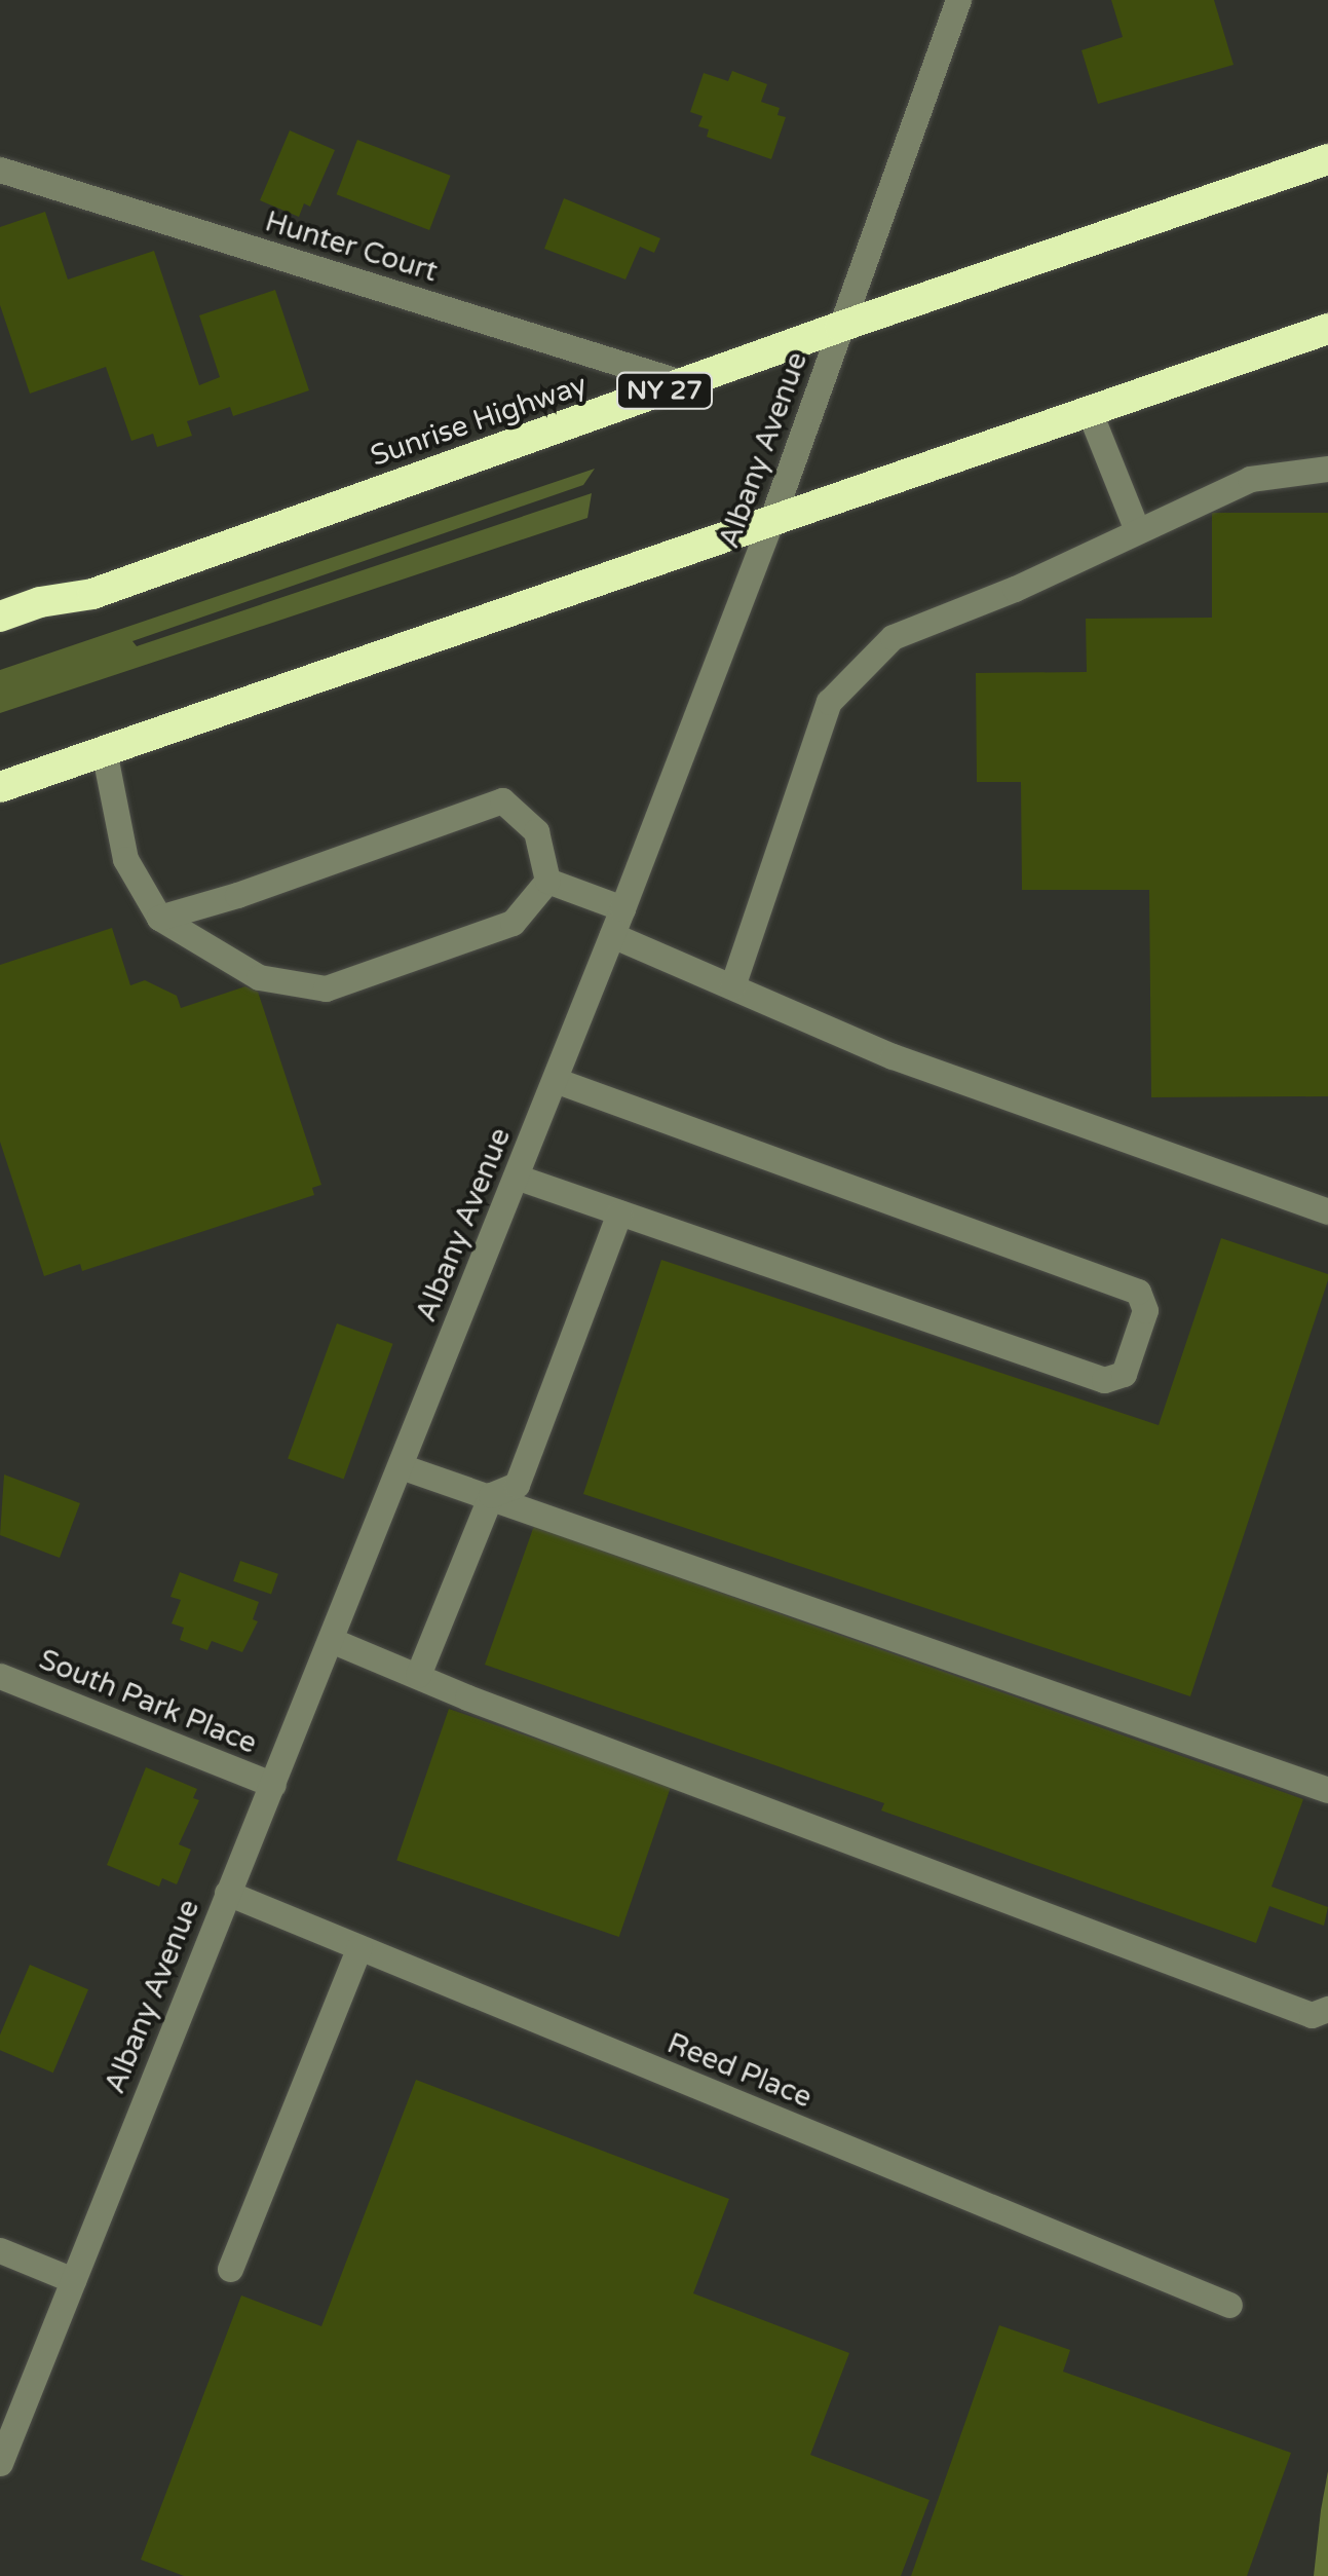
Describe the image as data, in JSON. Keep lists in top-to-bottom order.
{
  "streets": {
    "highway": ["NY 27", "Sunrise Highway"],
    "street": [
      "Hunter Court",
      "Albany Avenue",
      "South Park Place",
      "Reed Place"
    ]
  },
  "crossings": [
    ["Hunter Court", "Sunrise Highway"],
    ["Sunrise Highway", "Albany Avenue"],
    ["Albany Avenue", "South Park Place"],
    ["Albany Avenue", "Reed Place"]
  ]
}
